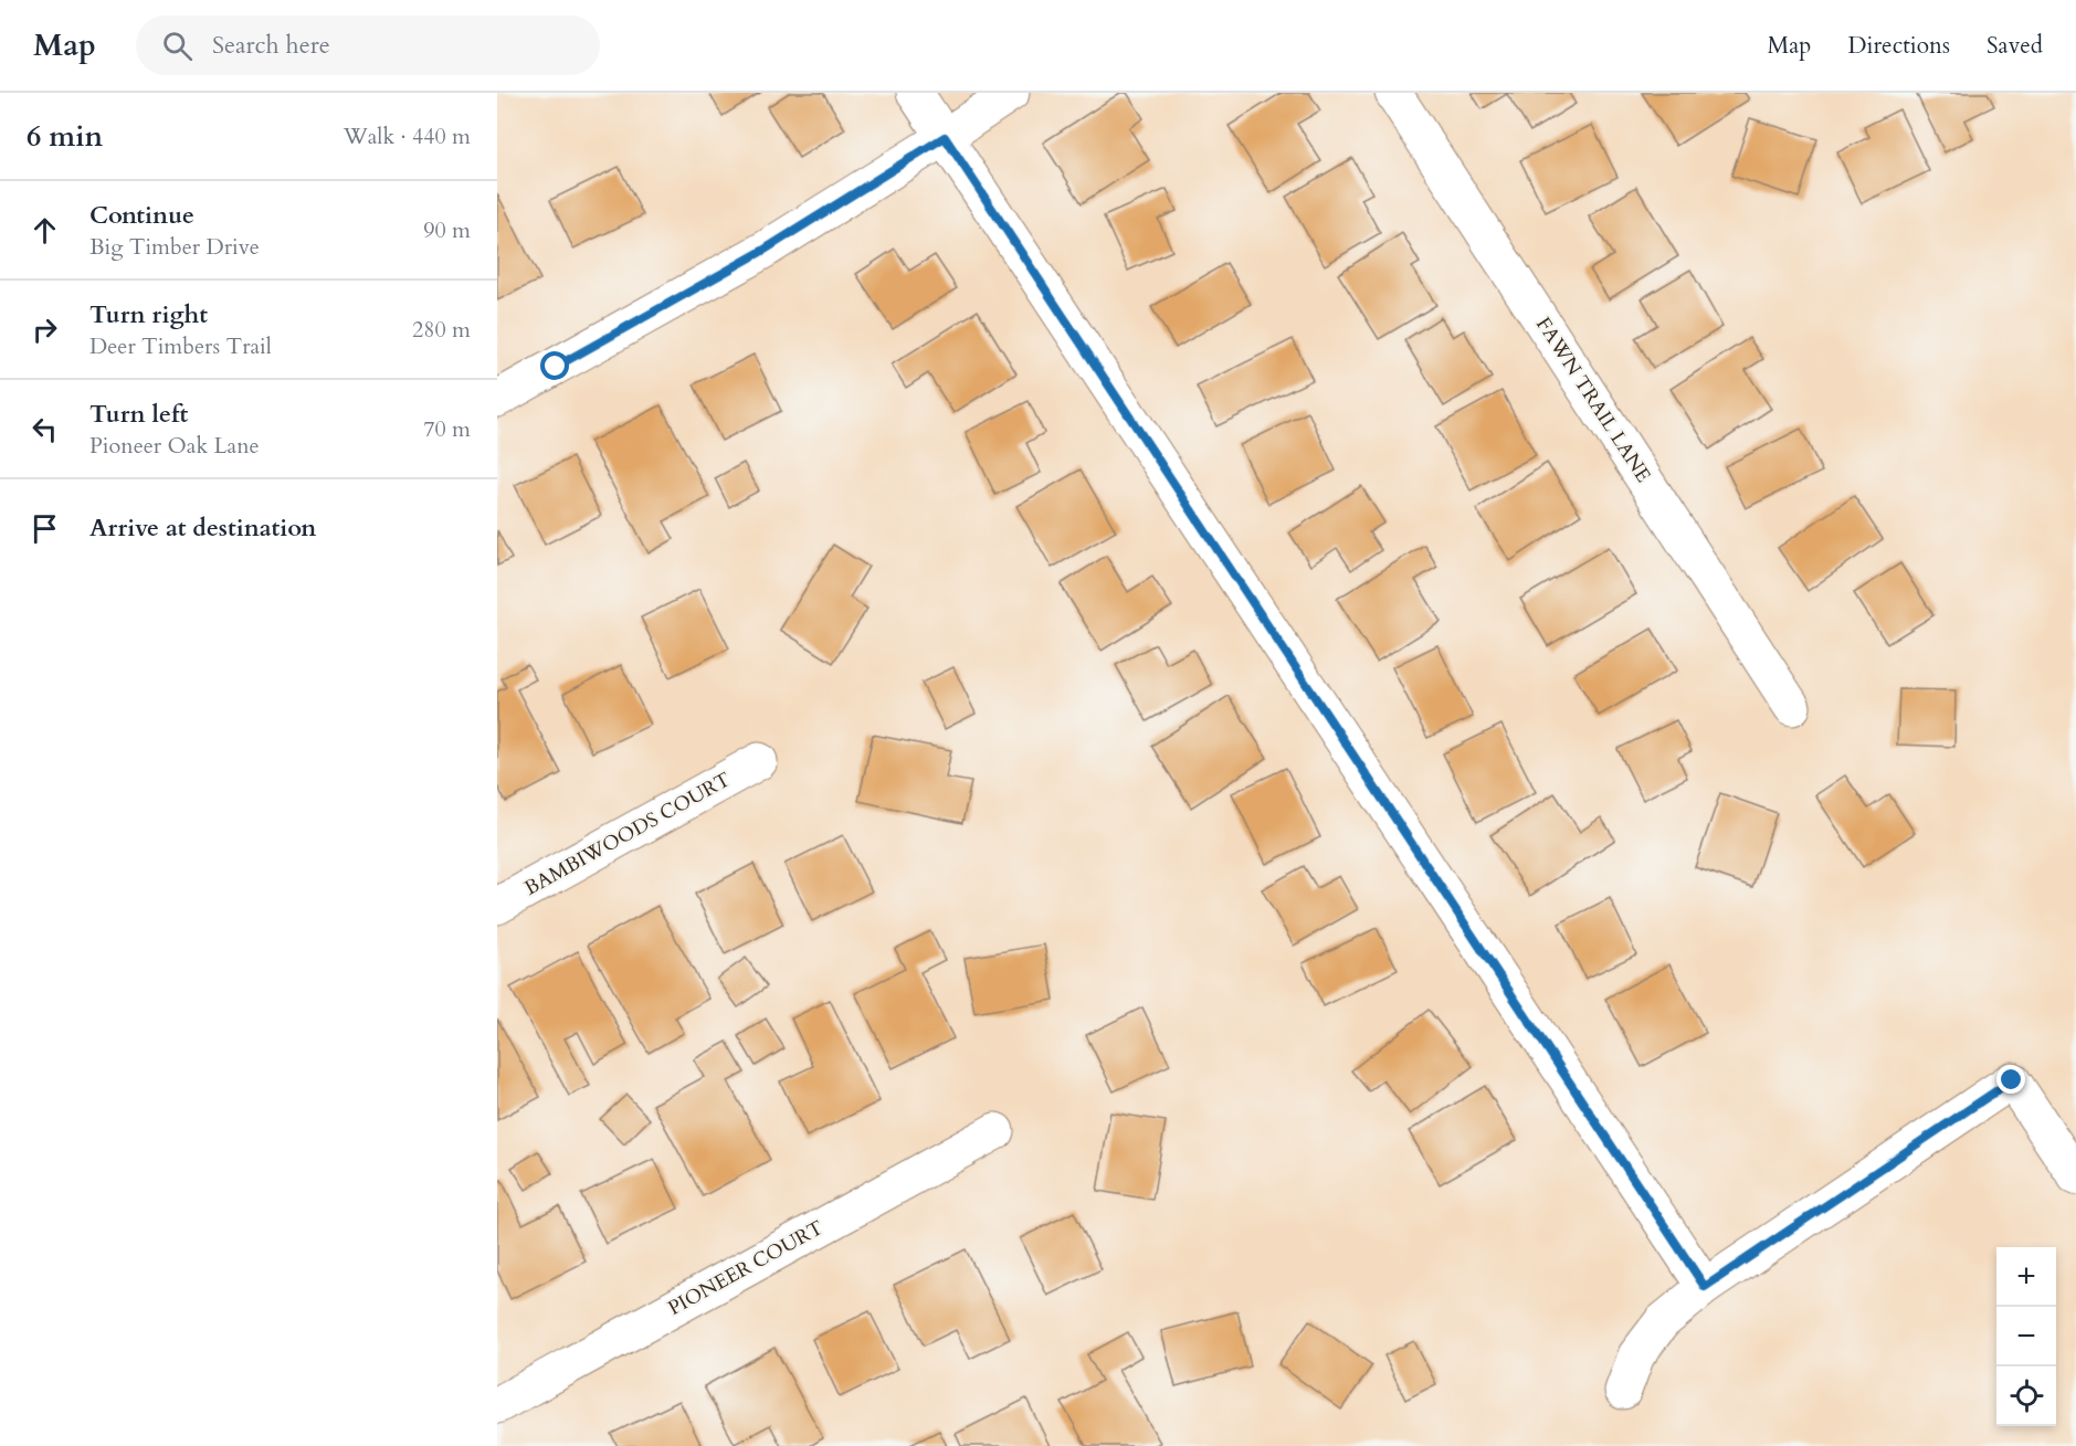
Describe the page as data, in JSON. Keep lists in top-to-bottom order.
{
  "streets": {
    "street": ["FAWN TRAIL LANE", "BAMBIWOODS COURT", "PIONEER COURT"]
  },
  "page": {
    "header": "Map",
    "search": "Search here",
    "nav": ["Map", "Directions", "Saved"],
    "heading": ["6 min", "Walk · 440 m"],
    "list": [
      ["Continue", "Big Timber Drive", "90 m"],
      ["Turn right", "Deer Timbers Trail", "280 m"],
      ["Turn left", "Pioneer Oak Lane", "70 m"],
      "Arrive at destination"
    ],
    "map_buttons": ["+", "−"]
  }
}
